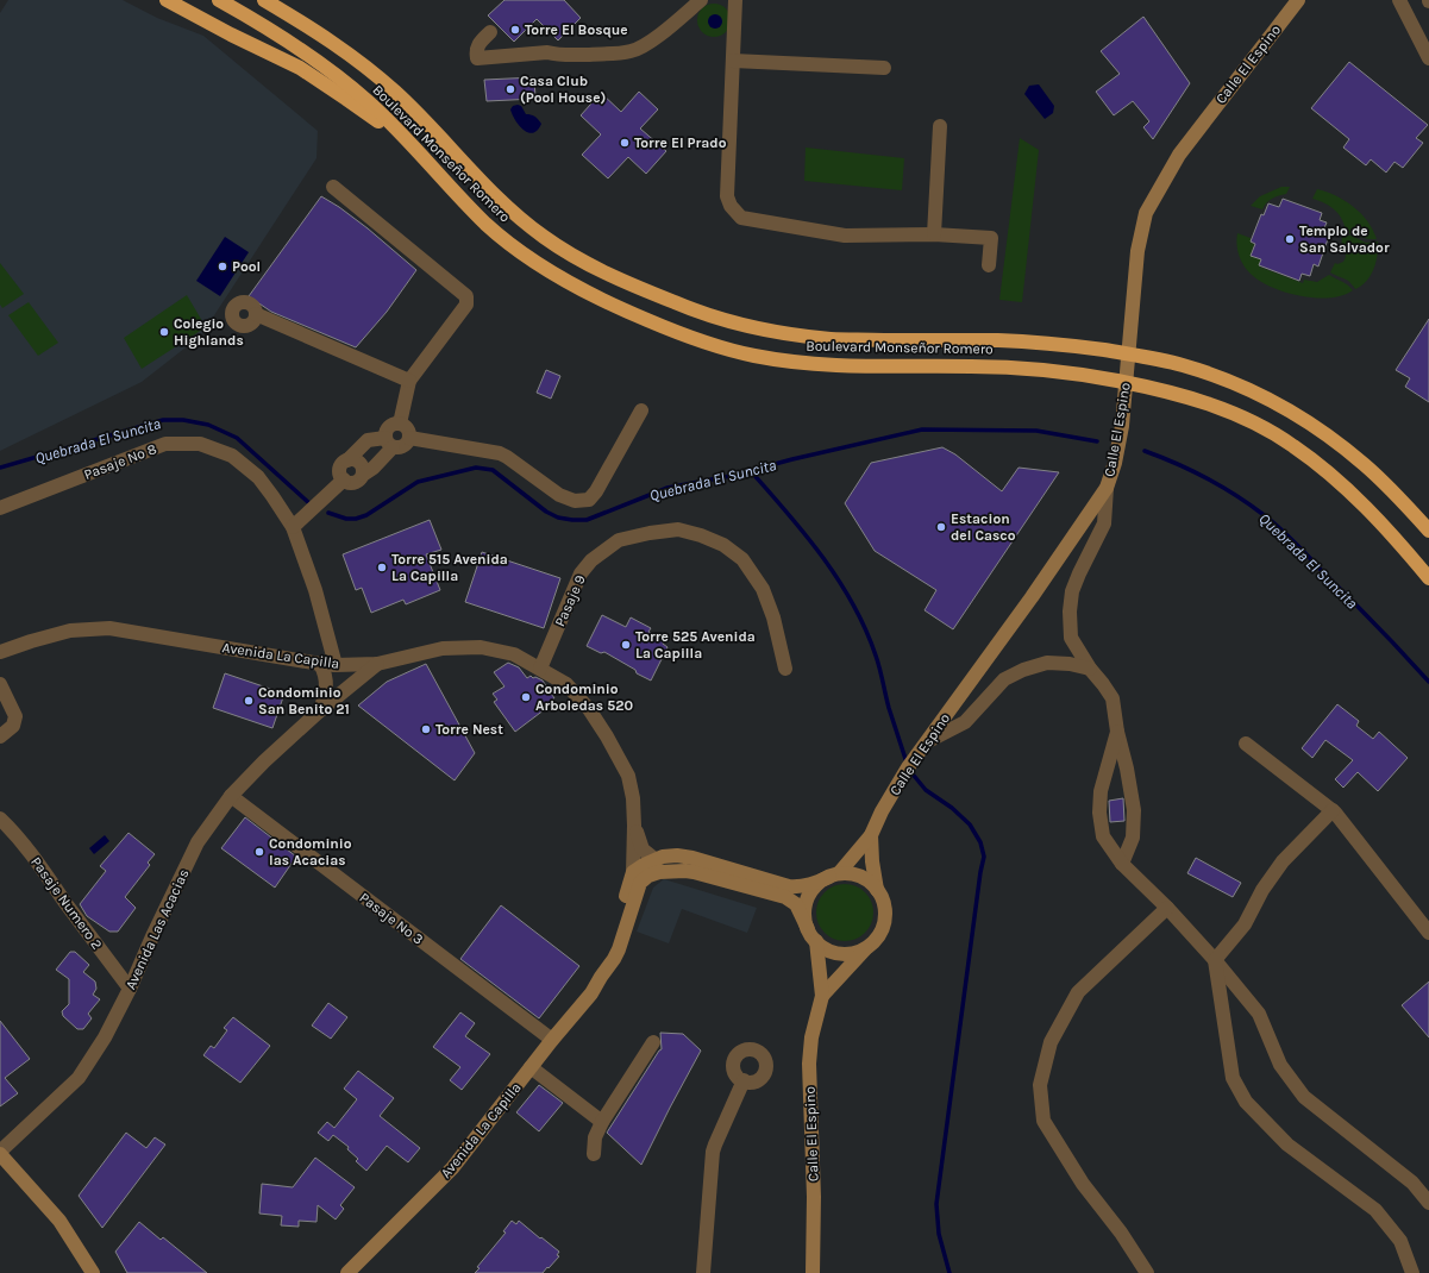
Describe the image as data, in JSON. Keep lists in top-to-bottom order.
{
  "streets": {
    "highway": ["Boulevard Monseñor Romero"],
    "street": [
      "Calle El Espino",
      "Pasaje No 8",
      "Pasaje 9",
      "Avenida La Capilla",
      "Pasaje Numero 2",
      "Pasaje No 3",
      "Avenida Las Acacias"
    ]
  },
  "crossings": [
    ["Pasaje No 8", "Avenida La Capilla"],
    ["Pasaje 9", "Avenida La Capilla"],
    ["Avenida La Capilla", "Pasaje No 3"],
    ["Avenida La Capilla", "Avenida Las Acacias"],
    ["Pasaje Numero 2", "Avenida Las Acacias"],
    ["Pasaje No 3", "Avenida Las Acacias"]
  ],
  "water": ["Quebrada El Suncita"],
  "places": [
    "Torre El Bosque",
    "Casa Club (Pool House)",
    "Torre El Prado",
    "Templo de San Salvador",
    "Pool",
    "Colegio Highlands",
    "Estacion del Casco",
    "Torre 515 Avenida La Capilla",
    "Torre 525 Avenida La Capilla",
    "Condominio Arboledas 520",
    "Condominio San Benito 21",
    "Torre Nest",
    "Condominio las Acacias"
  ]
}
